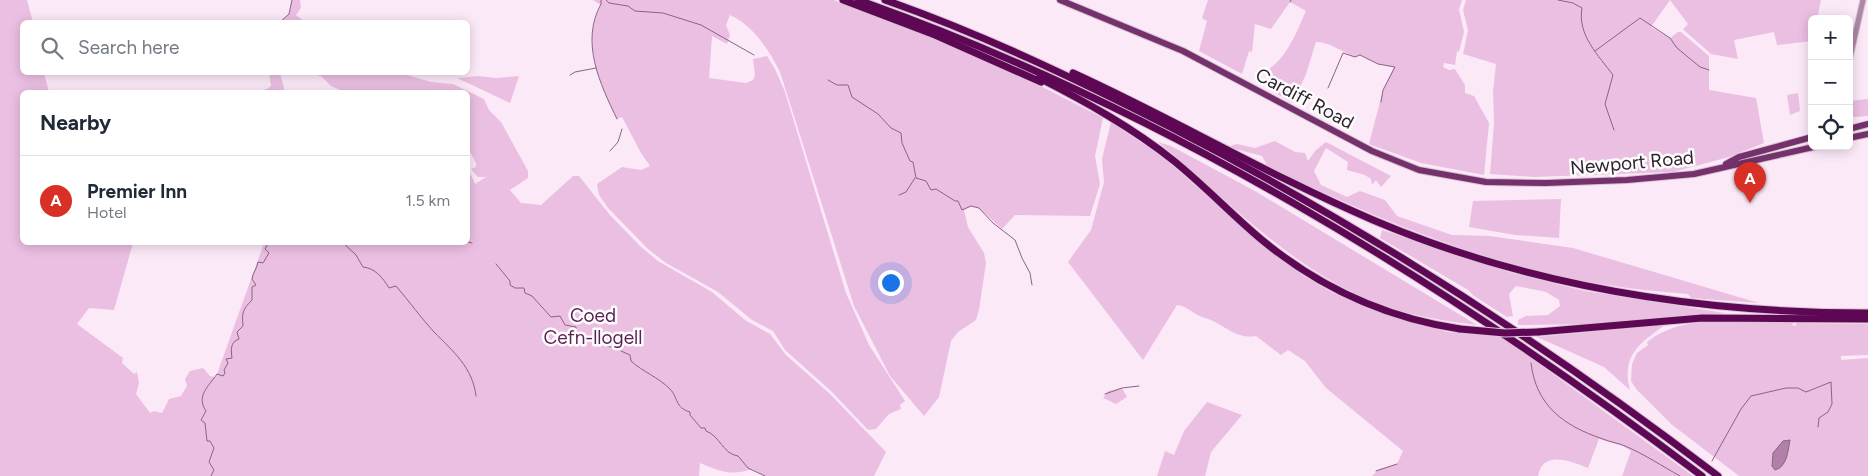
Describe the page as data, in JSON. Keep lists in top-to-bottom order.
{
  "streets": {
    "main road": ["Cardiff Road", "Newport Road"]
  },
  "crossings": [
    ["Cardiff Road", "Newport Road"]
  ],
  "parks": ["Coed Cefn-llogell"],
  "page": {
    "map_buttons": ["+", "−"],
    "search": "Search here",
    "heading": "Nearby",
    "list": [
      {
        "mark": "A",
        "name": "Premier Inn",
        "note": "Hotel",
        "value": "1.5 km"
      }
    ],
    "pins": "A"
  }
}
